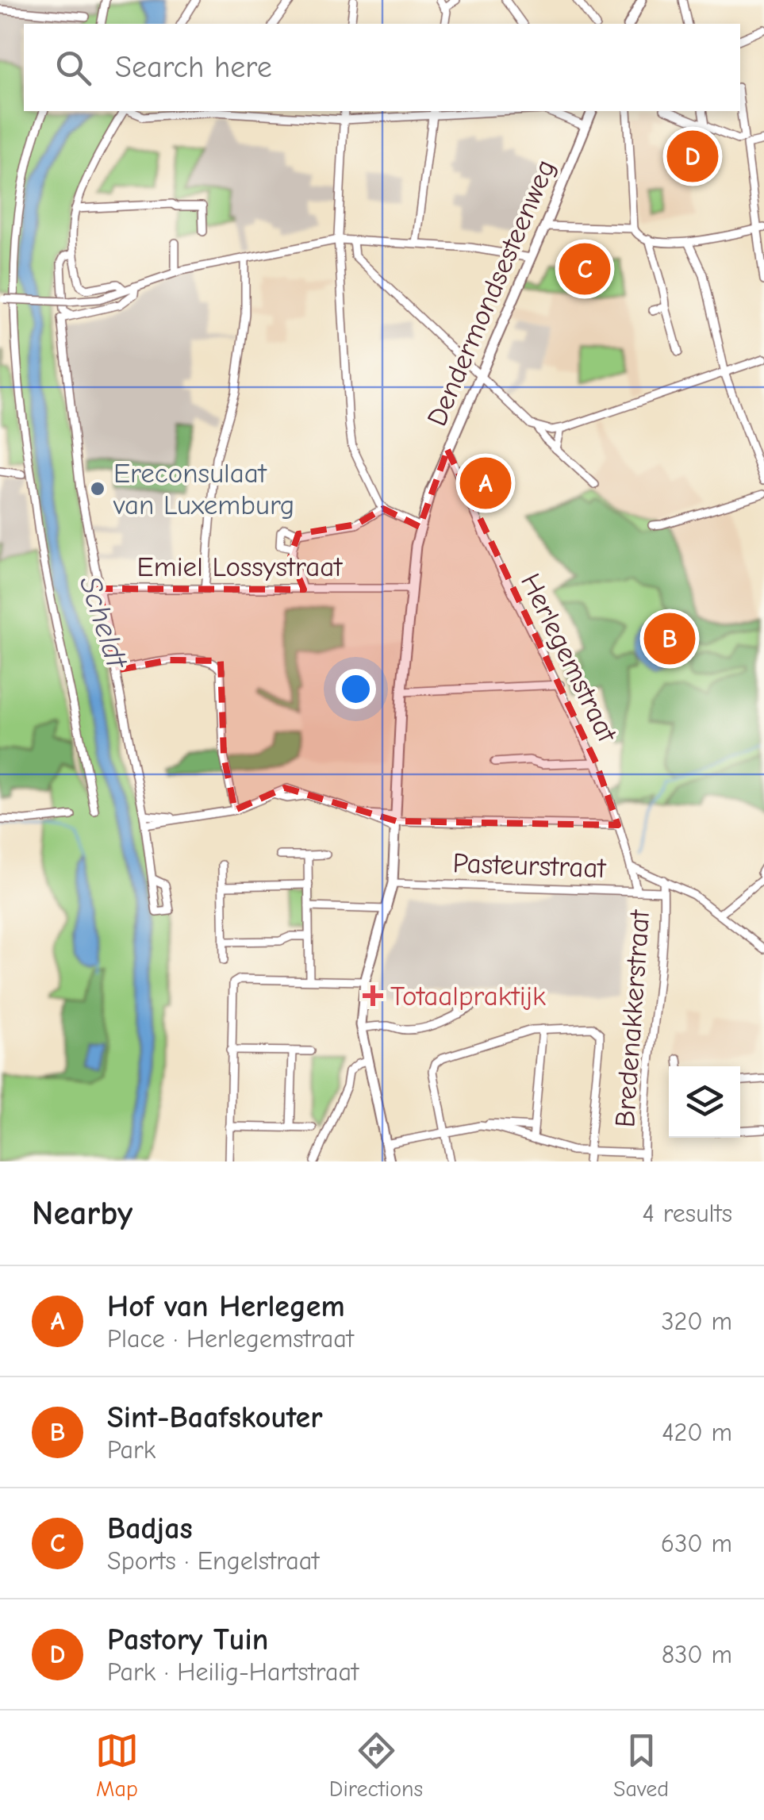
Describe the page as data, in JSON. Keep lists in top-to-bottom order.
{
  "streets": {
    "main road": ["Dendermondsesteenweg"],
    "street": [
      "Emiel Lossystraat",
      "Herlegemstraat",
      "Pasteurstraat",
      "Bredenakkerstraat"
    ]
  },
  "crossings": [
    ["Dendermondsesteenweg", "Emiel Lossystraat"],
    ["Dendermondsesteenweg", "Herlegemstraat"],
    ["Dendermondsesteenweg", "Pasteurstraat"],
    ["Herlegemstraat", "Pasteurstraat"],
    ["Pasteurstraat", "Bredenakkerstraat"]
  ],
  "water": ["Scheldt"],
  "places": {
    "other": ["Ereconsulaat van Luxemburg"],
    "health": ["Totaalpraktijk"]
  },
  "page": {
    "search": "Search here",
    "pins": [
      "D",
      "C",
      "A",
      "B"
    ],
    "heading": ["Nearby", "4 results"],
    "list": [
      {
        "mark": "A",
        "name": "Hof van Herlegem",
        "note": "Place · Herlegemstraat",
        "value": "320 m"
      },
      {
        "mark": "B",
        "name": "Sint-Baafskouter",
        "note": "Park",
        "value": "420 m"
      },
      {
        "mark": "C",
        "name": "Badjas",
        "note": "Sports · Engelstraat",
        "value": "630 m"
      },
      {
        "mark": "D",
        "name": "Pastory Tuin",
        "note": "Park · Heilig-Hartstraat",
        "value": "830 m"
      }
    ],
    "nav": ["Map", "Directions", "Saved"]
  }
}
